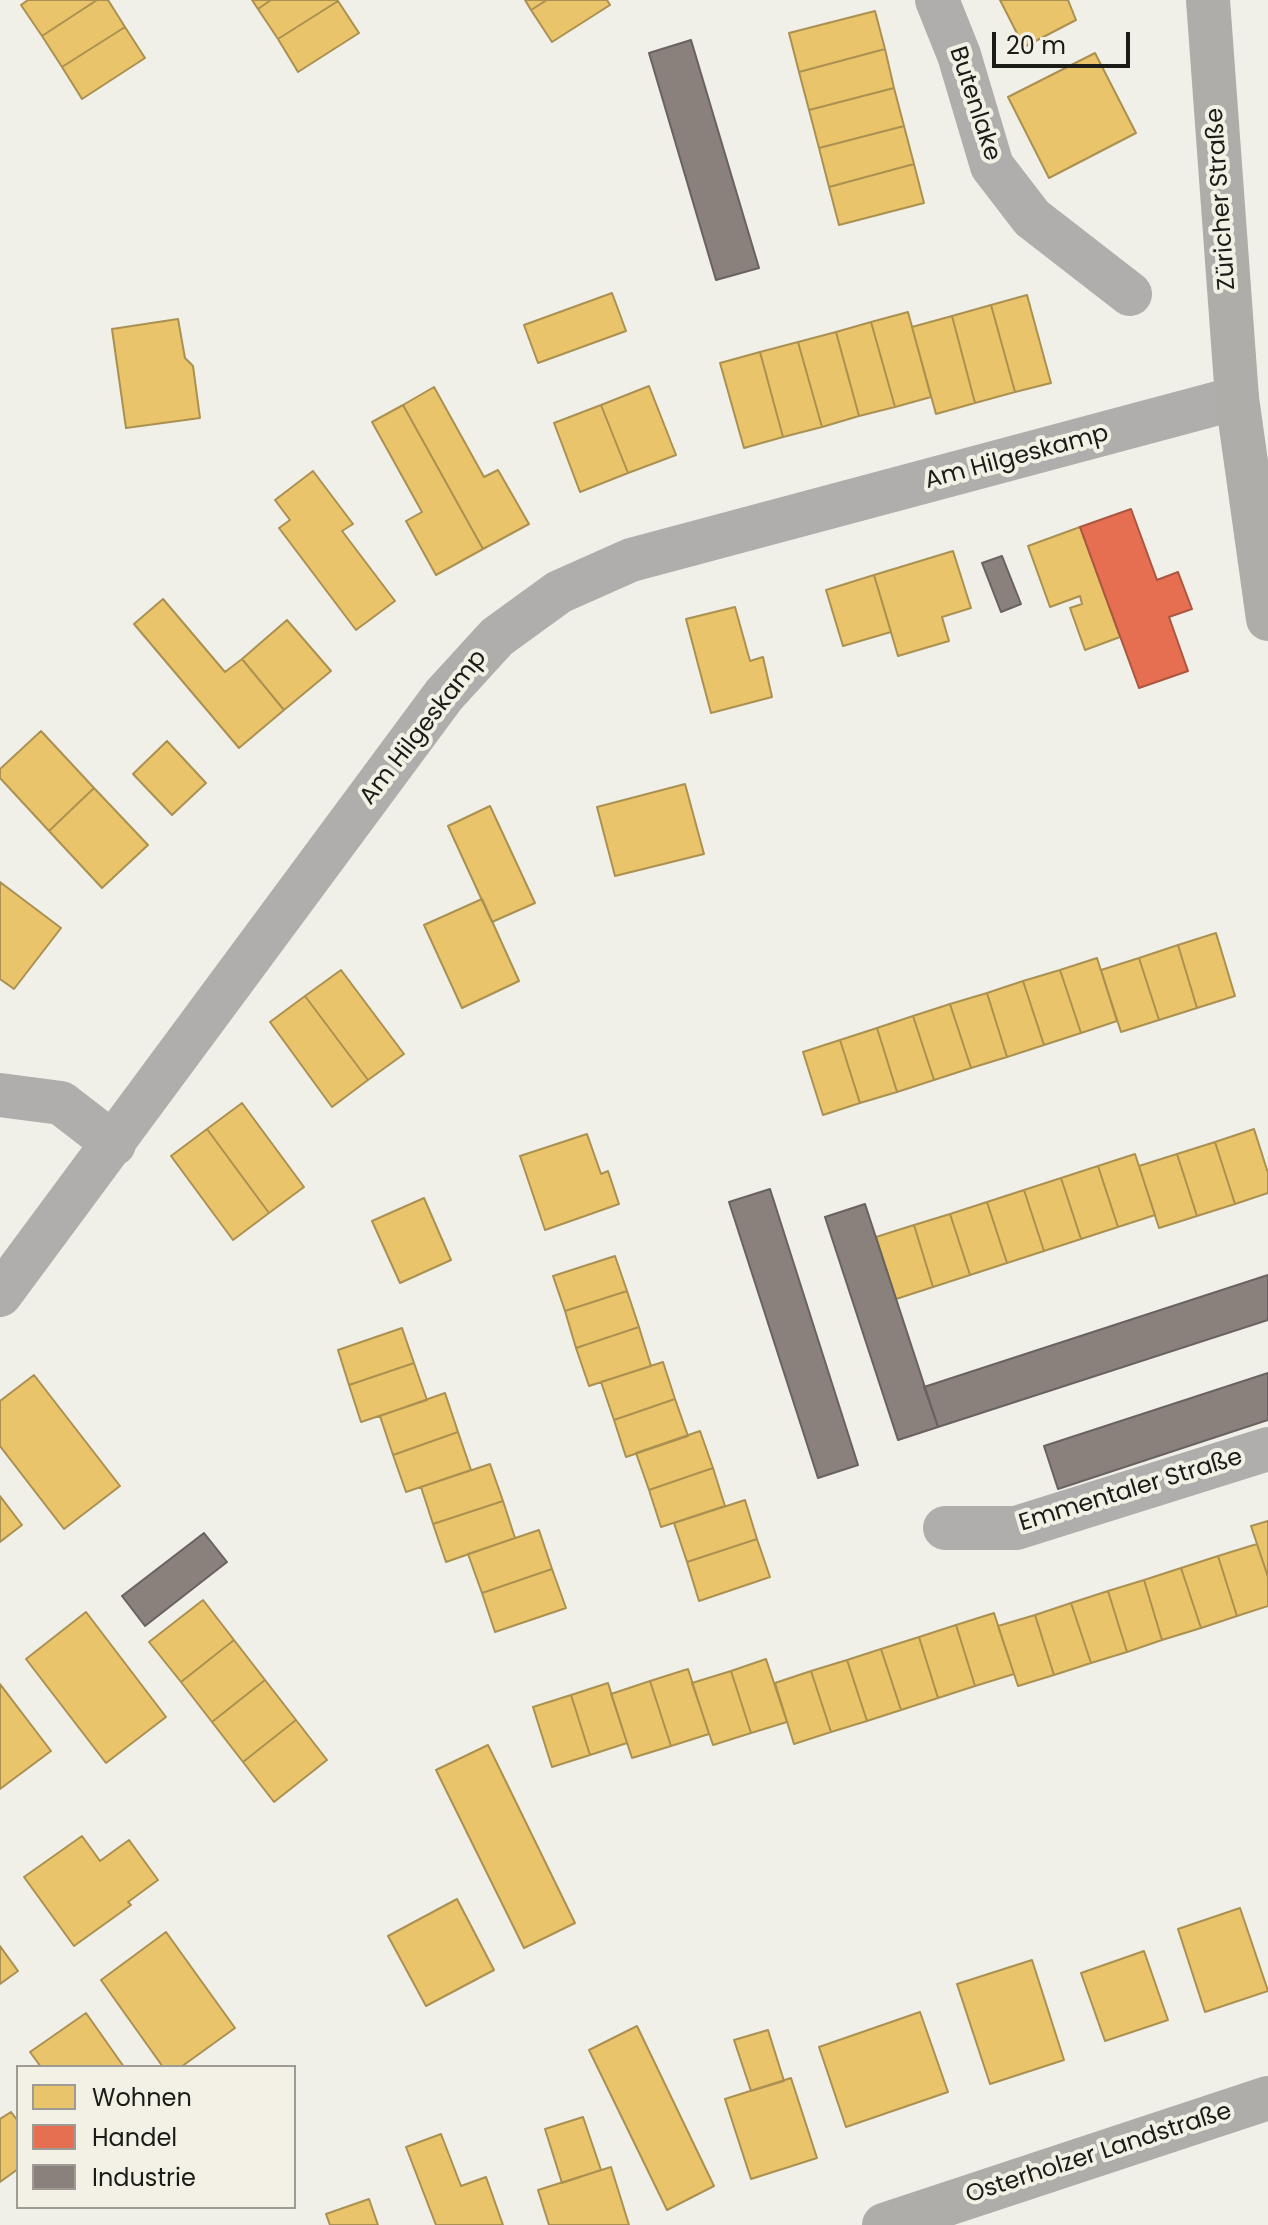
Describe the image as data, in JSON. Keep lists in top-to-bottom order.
{
  "streets": {
    "main road": ["Züricher Straße", "Osterholzer Landstraße"],
    "street": ["Butenlake", "Am Hilgeskamp", "Emmentaler Straße"]
  },
  "crossings": [
    ["Züricher Straße", "Am Hilgeskamp"]
  ],
  "legend": ["Wohnen", "Handel", "Industrie"],
  "scale_bar": "20 m"
}
